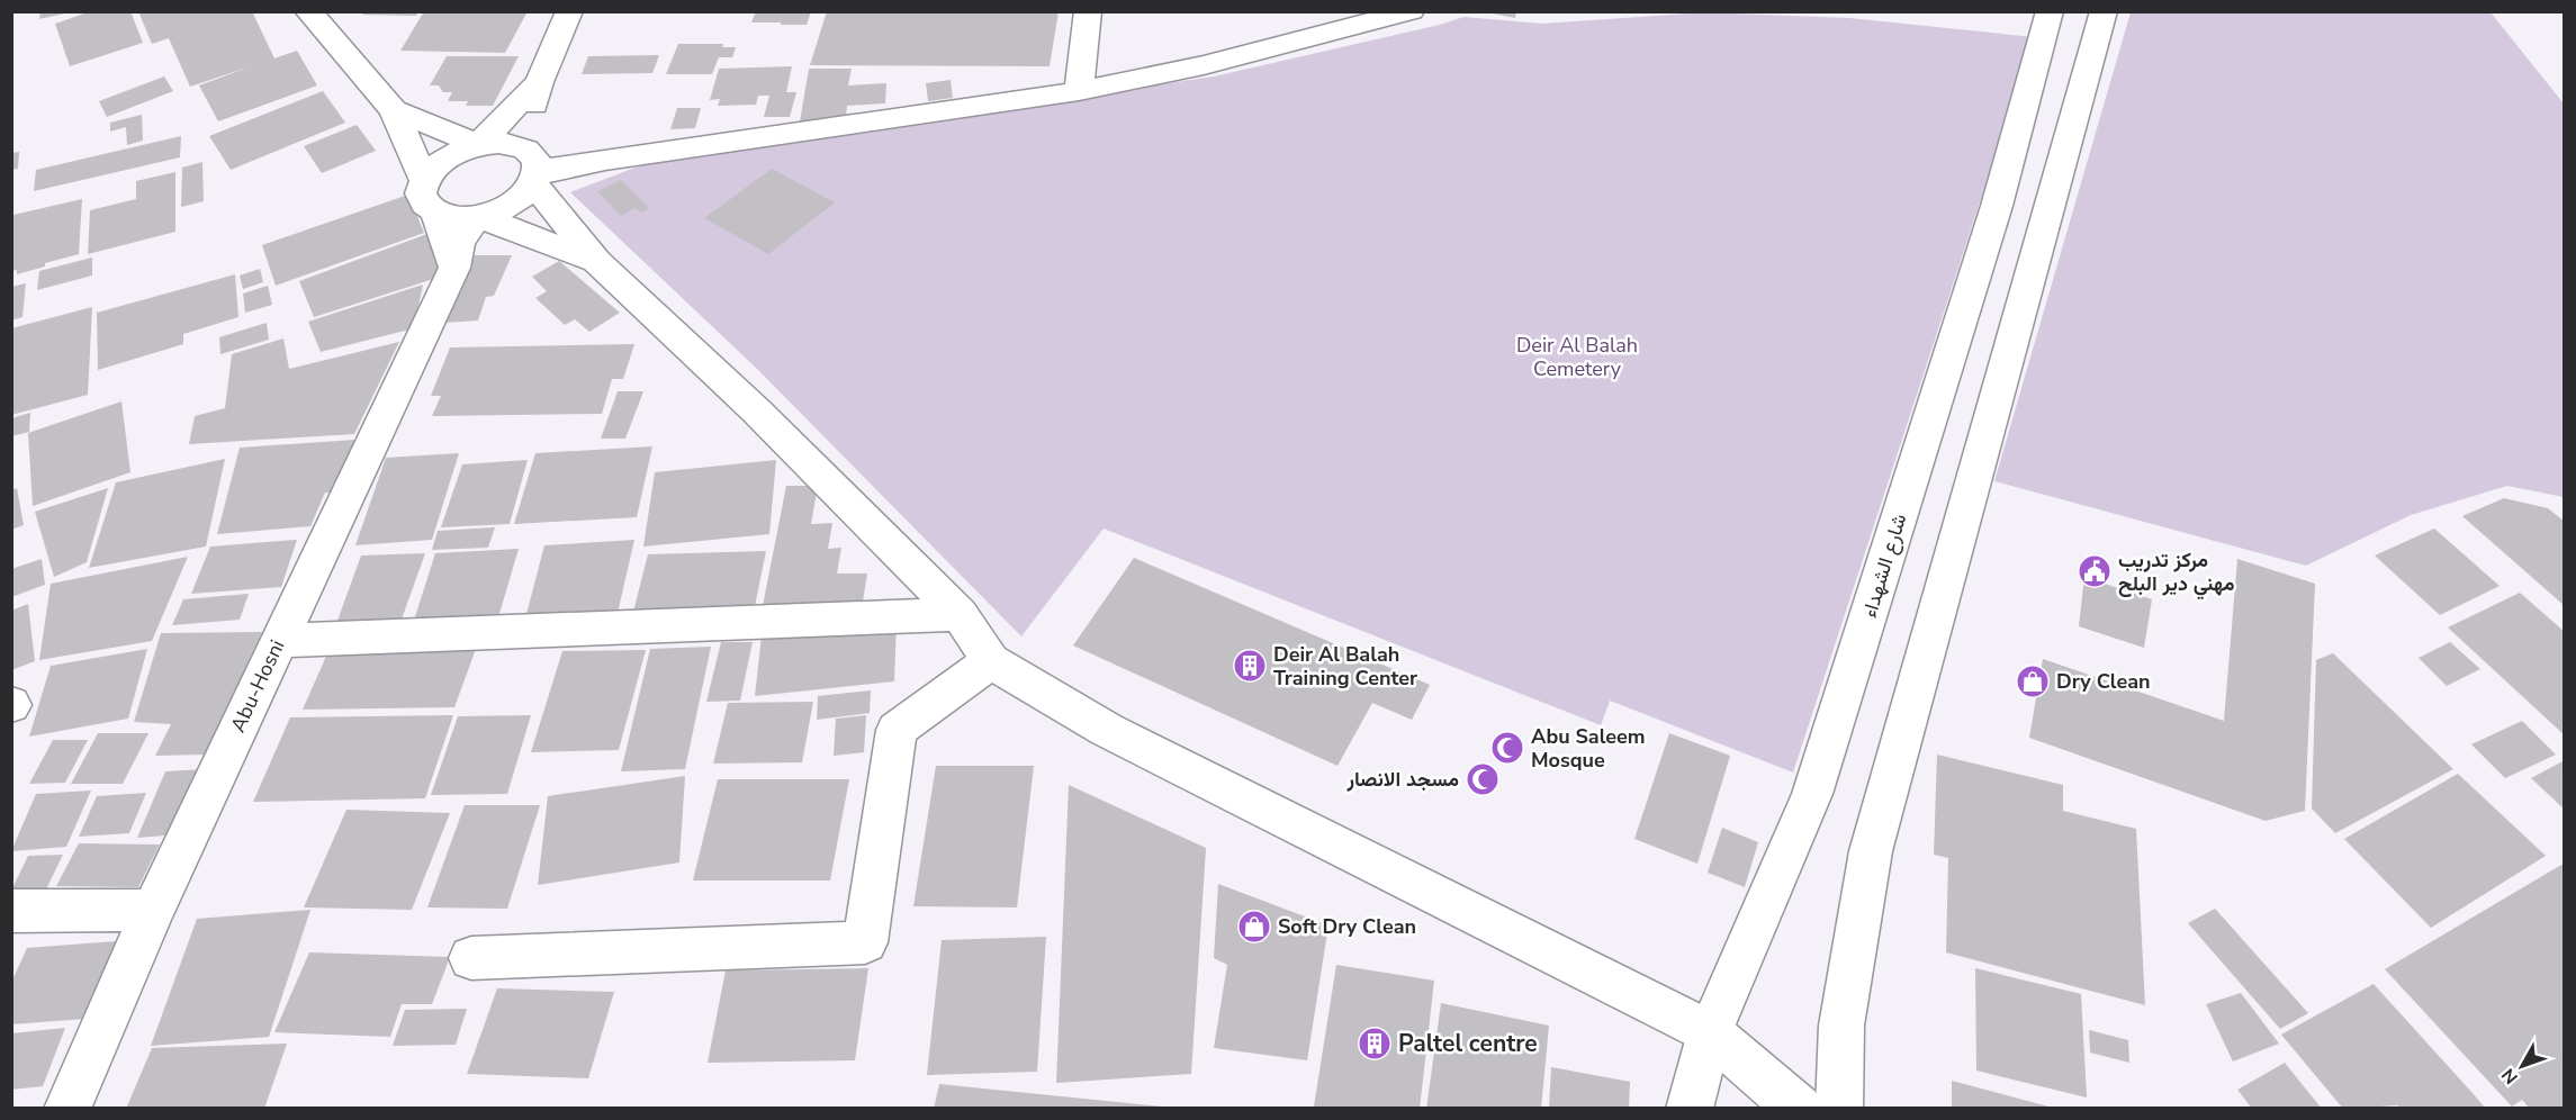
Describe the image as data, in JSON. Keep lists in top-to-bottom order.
{
  "streets": {
    "street": ["شارع الشهداء", "Abu-Hosni"]
  },
  "parks": ["Deir Al Balah Cemetery"],
  "places": {
    "public building": ["مركز تدريب مهني دير البلح"],
    "building": ["Deir Al Balah Training Center", "Paltel centre"],
    "shop": ["Dry Clean", "Soft Dry Clean"],
    "mosque": ["Abu Saleem Mosque", "مسجد الانصار"]
  },
  "north": "bottom left"
}
